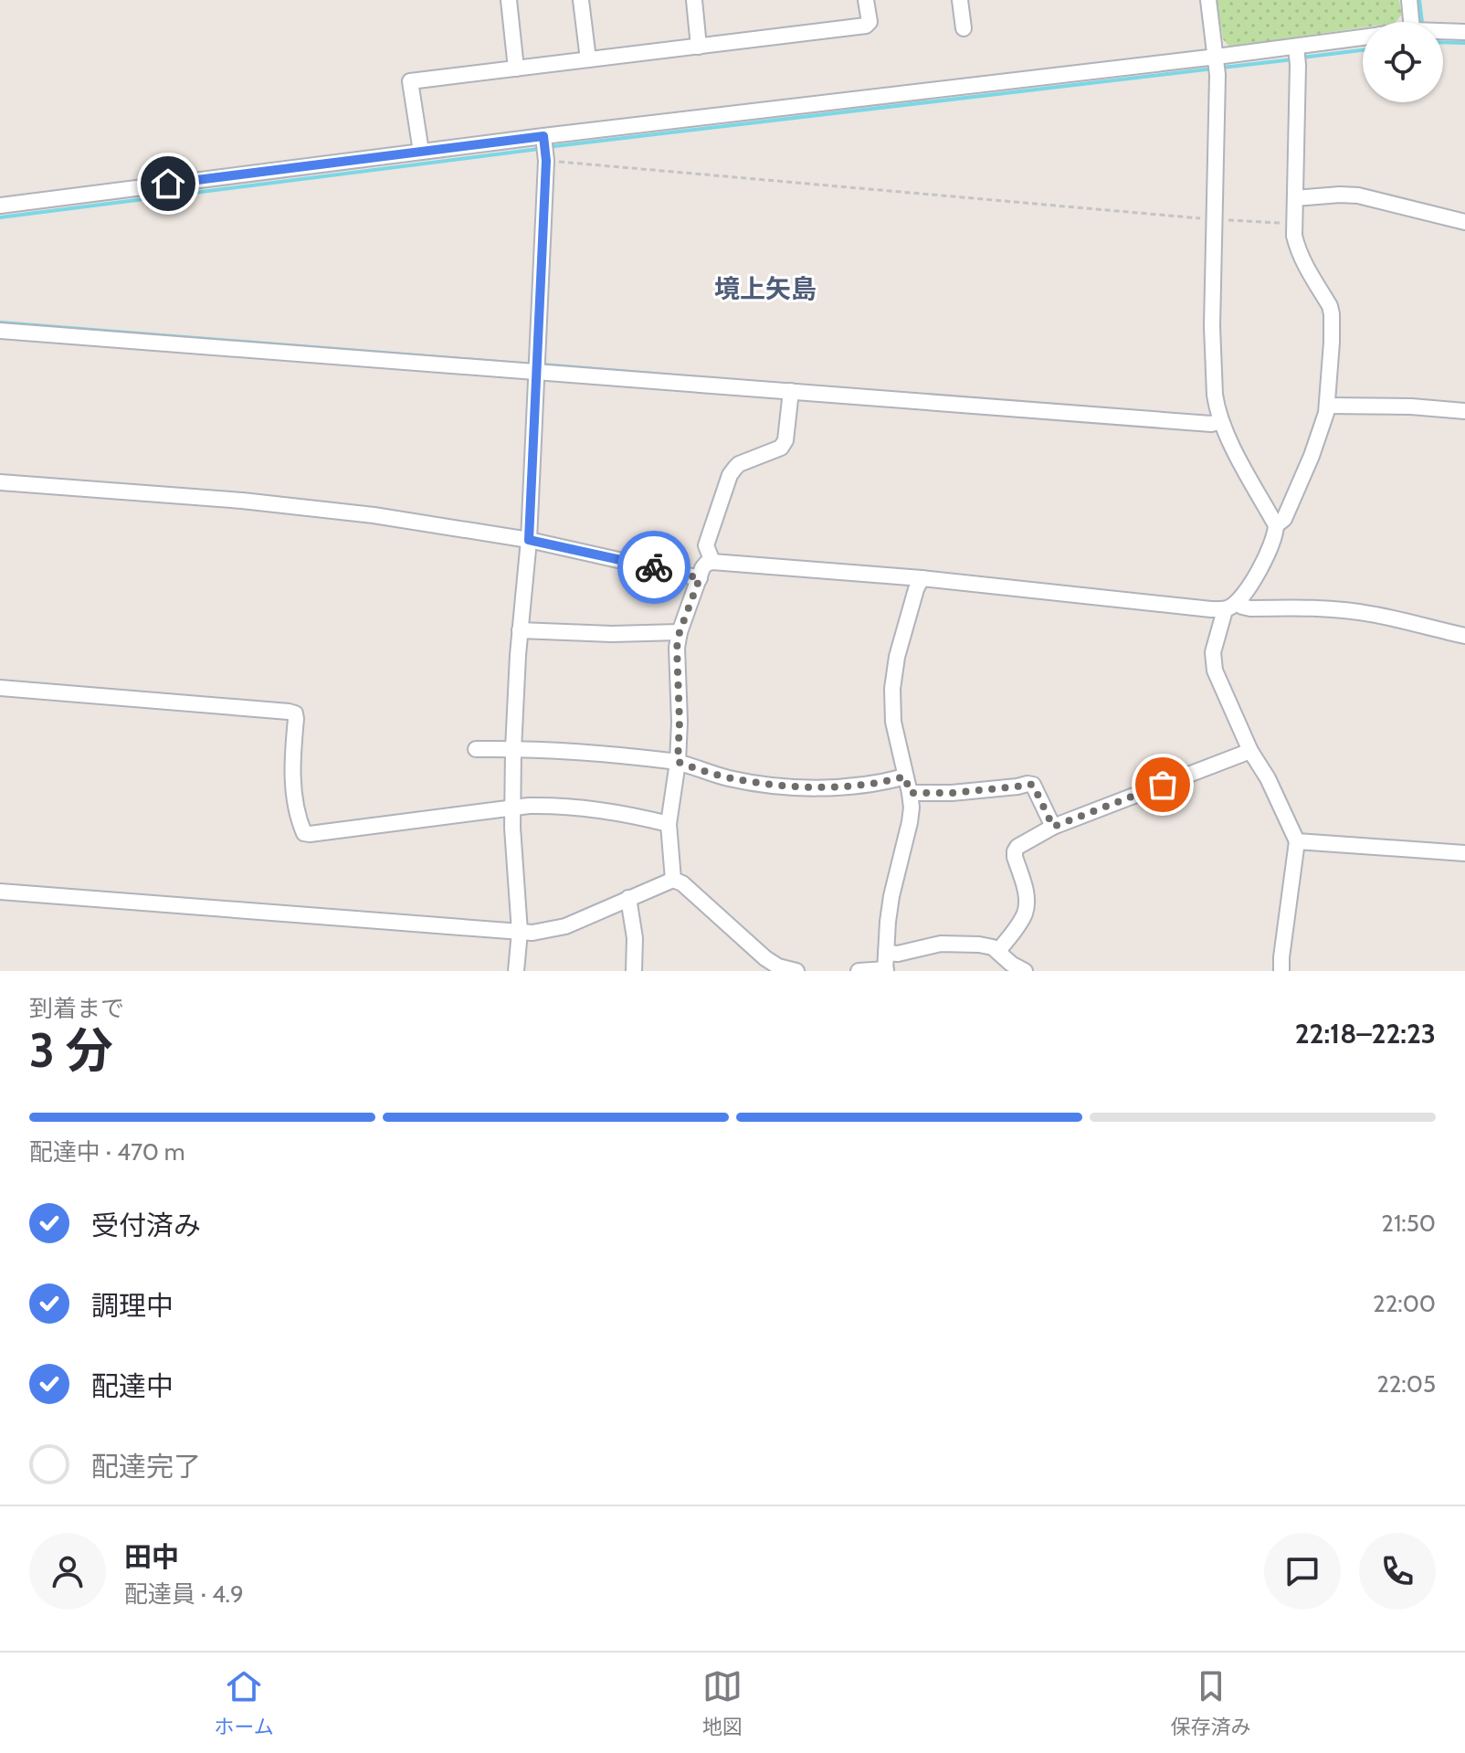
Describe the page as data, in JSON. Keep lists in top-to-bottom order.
{
  "districts": ["境上矢島"],
  "page": {
    "heading": ["3 分", "到着まで", "22:18–22:23"],
    "panel": ["田中", "配達員 · 4.9"],
    "bar": "配達中 · 470 m",
    "list": [
      ["受付済み", "21:50"],
      ["調理中", "22:00"],
      ["配達中", "22:05"],
      "配達完了"
    ],
    "tabs": ["ホーム", "地図", "保存済み"]
  }
}
